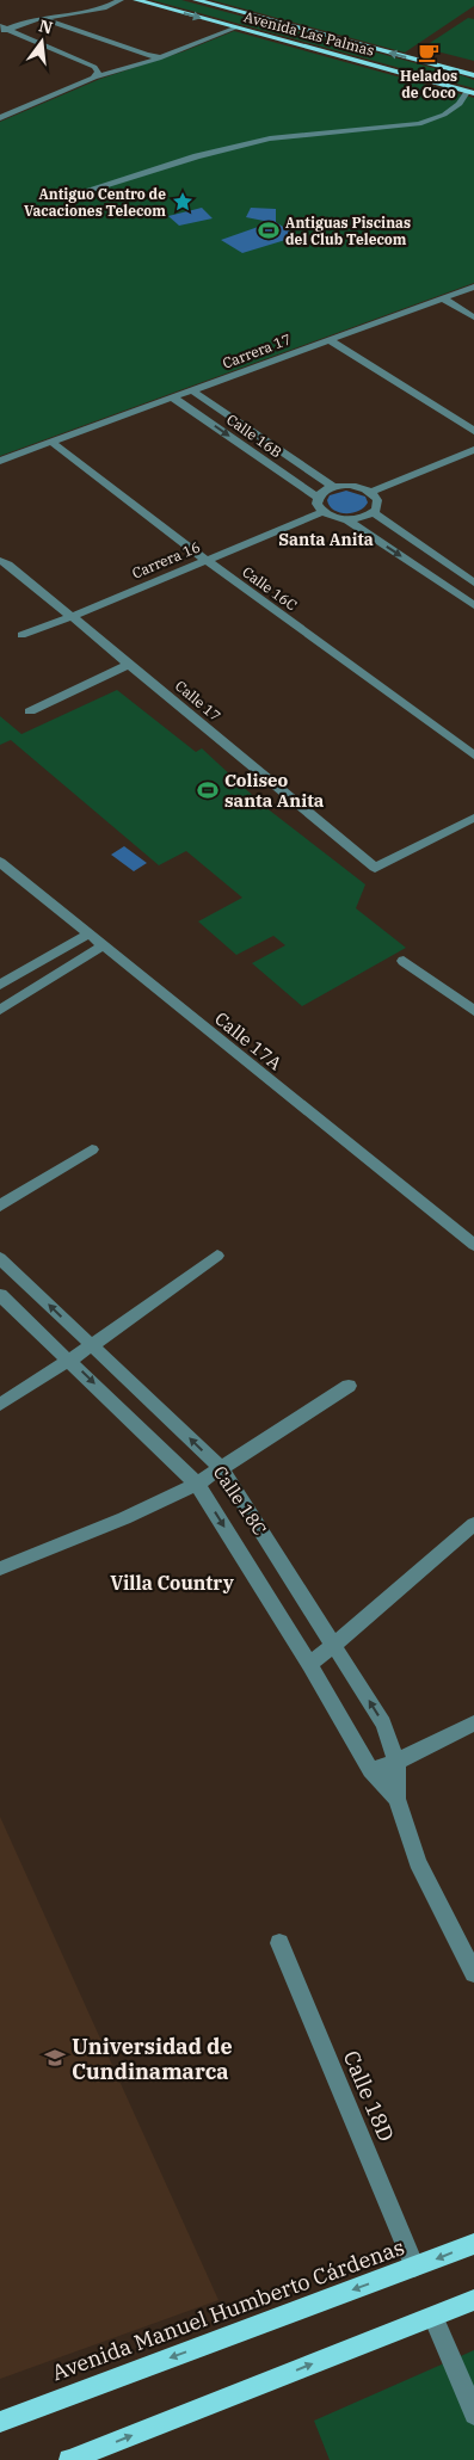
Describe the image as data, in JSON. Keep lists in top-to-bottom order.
{
  "streets": {
    "main road": ["Avenida Las Palmas", "Avenida Manuel Humberto Cárdenas"],
    "street": [
      "Carrera 17",
      "Calle 16B",
      "Carrera 16",
      "Calle 16C",
      "Calle 17",
      "Calle 17A",
      "Calle 18C",
      "Calle 18D"
    ]
  },
  "crossings": [
    ["Carrera 17", "Calle 16B"],
    ["Carrera 17", "Calle 16C"],
    ["Carrera 16", "Calle 16C"],
    ["Carrera 16", "Calle 17"],
    ["Calle 18D", "Avenida Manuel Humberto Cárdenas"]
  ],
  "districts": ["Santa Anita", "Villa Country"],
  "places": {
    "cafe": ["Helados de Coco"],
    "place": ["Antiguo Centro de Vacaciones Telecom"],
    "sports": ["Antiguas Piscinas del Club Telecom", "Coliseo santa Anita"],
    "school or university": ["Universidad de Cundinamarca"]
  },
  "north": "top"
}
